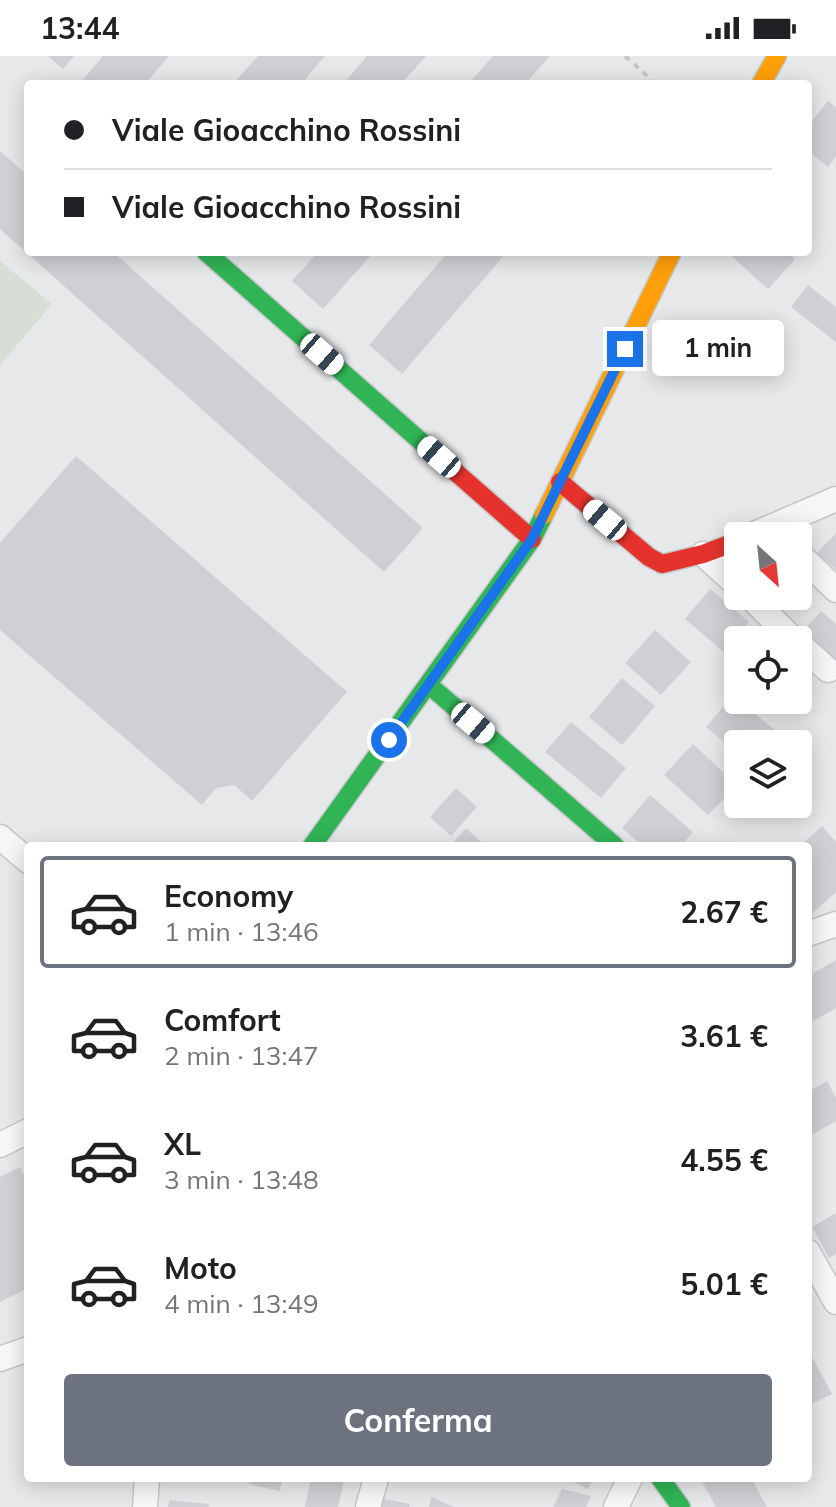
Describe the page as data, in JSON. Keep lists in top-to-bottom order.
{
  "north": "bottom right",
  "page": {
    "status": "13:44",
    "banner": ["Viale Gioacchino Rossini", "Viale Gioacchino Rossini"],
    "bubble": "1 min",
    "list": [
      {
        "name": "Economy",
        "note": "1 min · 13:46",
        "value": "2.67 €"
      },
      {
        "name": "Comfort",
        "note": "2 min · 13:47",
        "value": "3.61 €"
      },
      {
        "name": "XL",
        "note": "3 min · 13:48",
        "value": "4.55 €"
      },
      {
        "name": "Moto",
        "note": "4 min · 13:49",
        "value": "5.01 €"
      }
    ],
    "buttons": "Conferma"
  }
}
